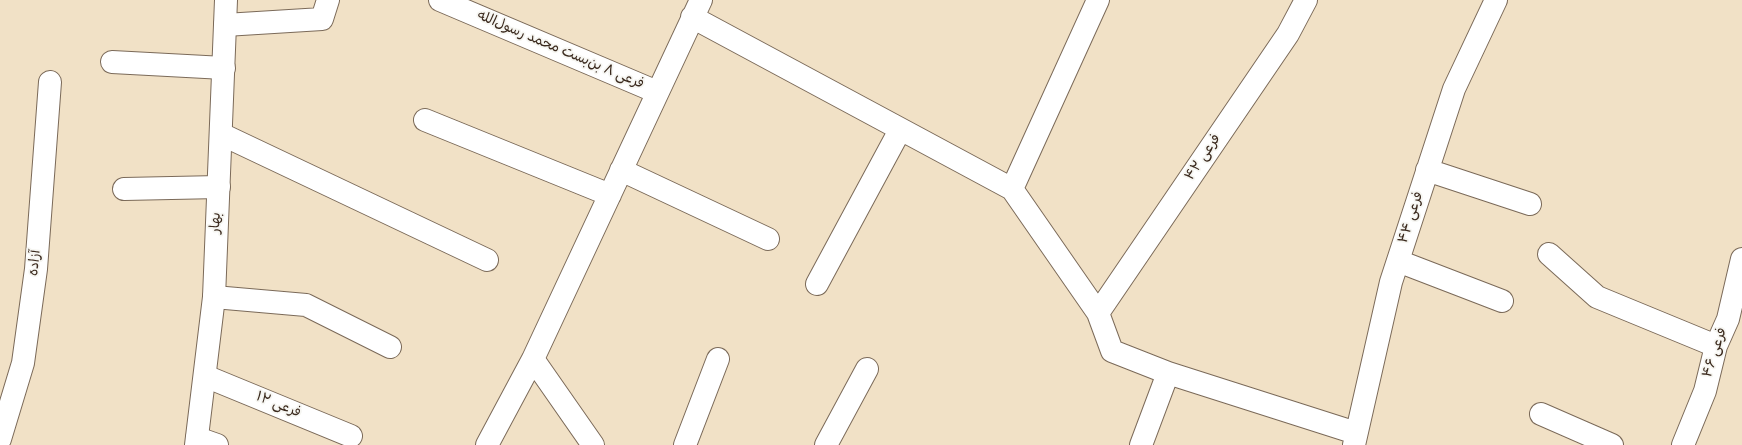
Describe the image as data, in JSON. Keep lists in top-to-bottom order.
{
  "streets": {
    "street": [
      "فرعی ۸ بن‌بست محمد رسول‌الله",
      "فرعی ۴۲",
      "فرعی ۴۴",
      "بهار",
      "آزاده",
      "فرعی ۴۶",
      "فرعی ۱۲"
    ]
  },
  "crossings": [
    ["بهار", "فرعی ۱۲"]
  ]
}
